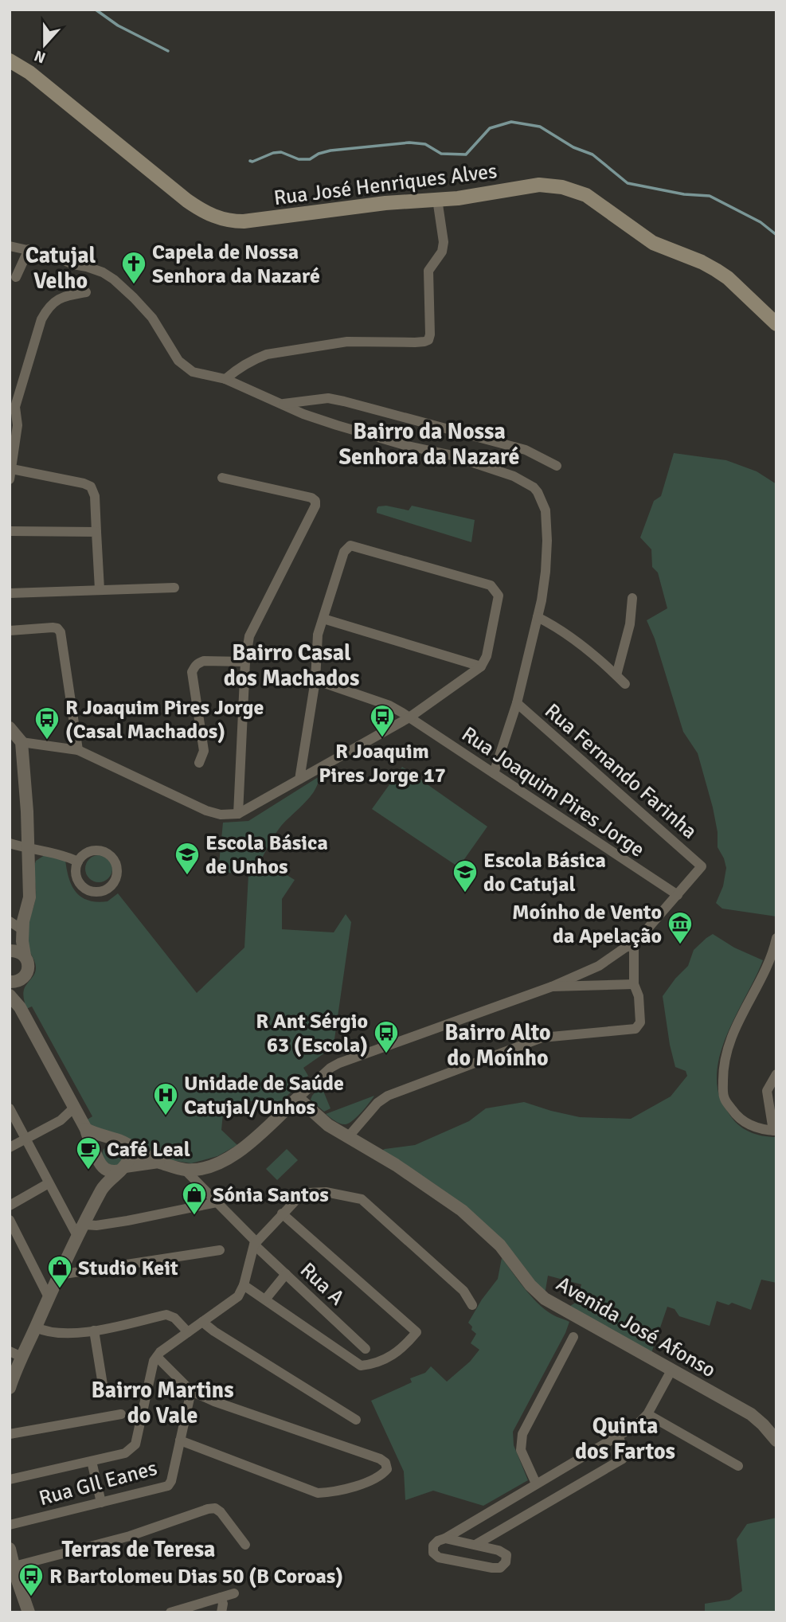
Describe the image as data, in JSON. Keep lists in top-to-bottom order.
{
  "streets": {
    "main road": ["Rua José Henriques Alves"],
    "street": [
      "Rua Fernando Farinha",
      "Rua Joaquim Pires Jorge",
      "Rua A",
      "Avenida José Afonso",
      "Rua GIl Eanes"
    ]
  },
  "crossings": [
    ["Rua Fernando Farinha", "Rua Joaquim Pires Jorge"]
  ],
  "districts": [
    "Catujal Velho",
    "Bairro da Nossa Senhora da Nazaré",
    "Bairro Casal dos Machados",
    "Bairro Alto do Moínho",
    "Bairro Martins do Vale",
    "Quinta dos Fartos",
    "Terras de Teresa"
  ],
  "places": {
    "church": ["Capela de Nossa Senhora da Nazaré"],
    "bus stop": [
      "R Joaquim Pires Jorge 17",
      "R Joaquim Pires Jorge (Casal Machados)",
      "R Ant Sérgio 63 (Escola)",
      "R Bartolomeu Dias 50 (B Coroas)"
    ],
    "school or university": ["Escola Básica de Unhos", "Escola Básica do Catujal"],
    "museum": ["Moínho de Vento da Apelação"],
    "hospital": ["Unidade de Saúde Catujal/Unhos"],
    "cafe": ["Café Leal"],
    "shop": ["Sónia Santos", "Studio Keit"]
  },
  "north": "bottom"
}
